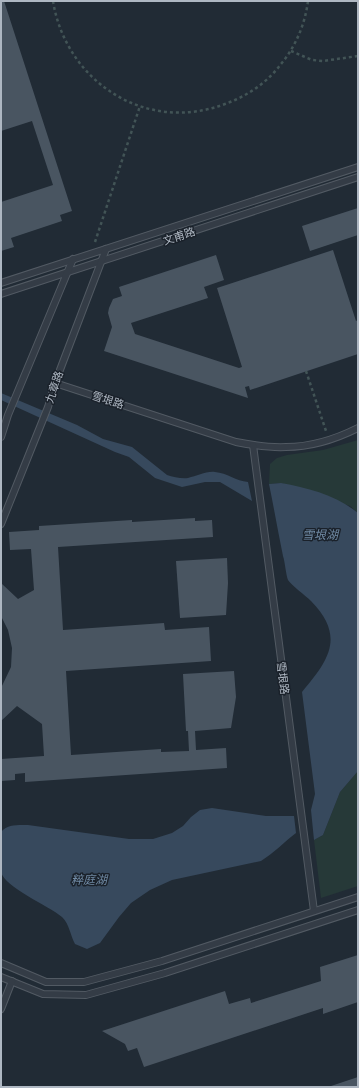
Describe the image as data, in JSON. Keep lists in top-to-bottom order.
{
  "streets": {
    "lane": ["文甫路", "九章路", "雪垠路"]
  },
  "crossings": [
    ["文甫路", "九章路"],
    ["九章路", "雪垠路"]
  ],
  "water": ["雪垠湖", "粹庭湖"]
}
